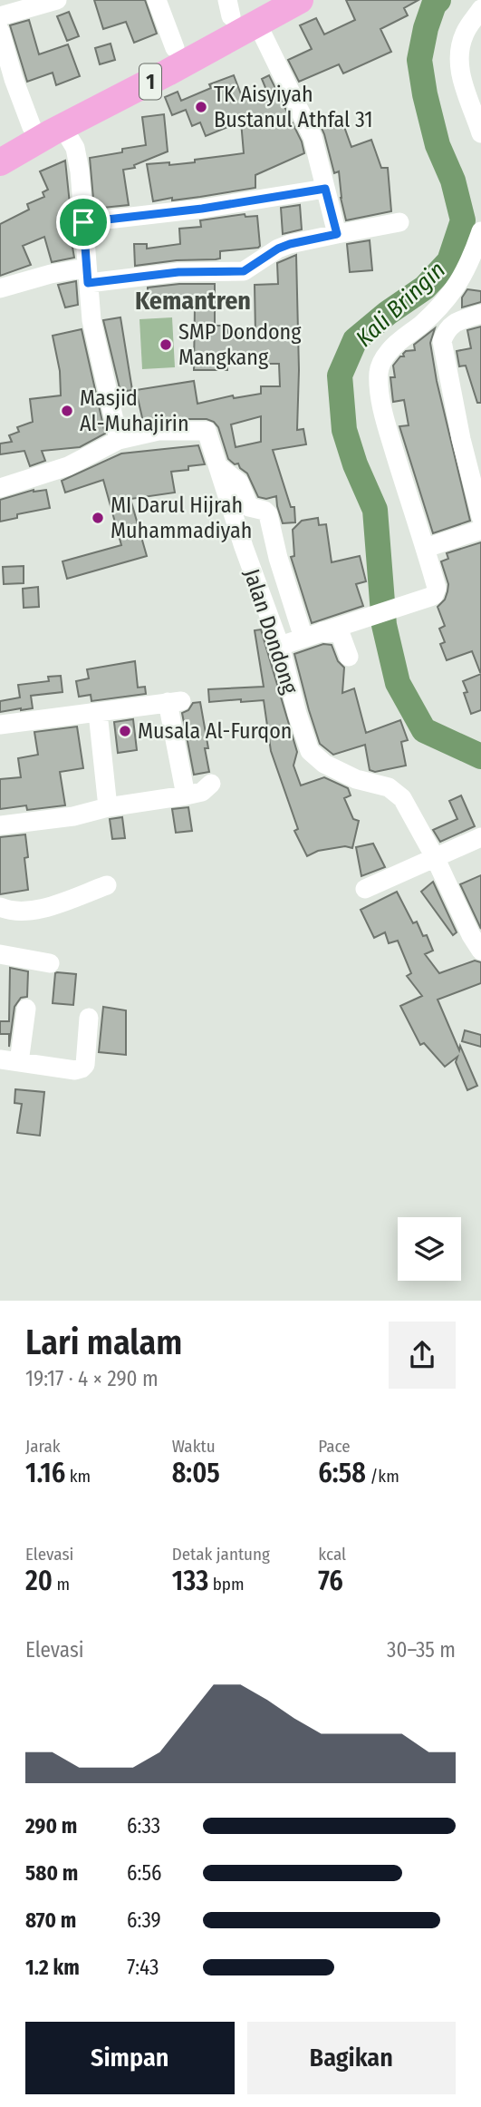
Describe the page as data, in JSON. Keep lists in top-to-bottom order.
{
  "streets": {
    "highway": ["1"],
    "street": ["Jalan Dondong"]
  },
  "districts": ["Kemantren"],
  "water": ["Kali Bringin"],
  "places": [
    "TK Aisyiyah Bustanul Athfal 31",
    "SMP Dondong Mangkang",
    "Masjid Al-Muhajirin",
    "MI Darul Hijrah Muhammadiyah",
    "Musala Al-Furqon"
  ],
  "page": {
    "heading": ["Lari malam", "19:17 · 4 × 290 m"],
    "stats": [
      ["Jarak", "1.16 km"],
      ["Waktu", "8:05"],
      ["Pace", "6:58 /km"],
      ["Elevasi", "20 m"],
      ["Detak jantung", "133 bpm"],
      ["kcal", "76"]
    ],
    "chart": ["Elevasi", "30–35 m"],
    "list": [
      {
        "name": "290 m",
        "note": "6:33"
      },
      {
        "name": "580 m",
        "note": "6:56"
      },
      {
        "name": "870 m",
        "note": "6:39"
      },
      {
        "name": "1.2 km",
        "note": "7:43"
      }
    ],
    "buttons": ["Simpan", "Bagikan"]
  }
}
